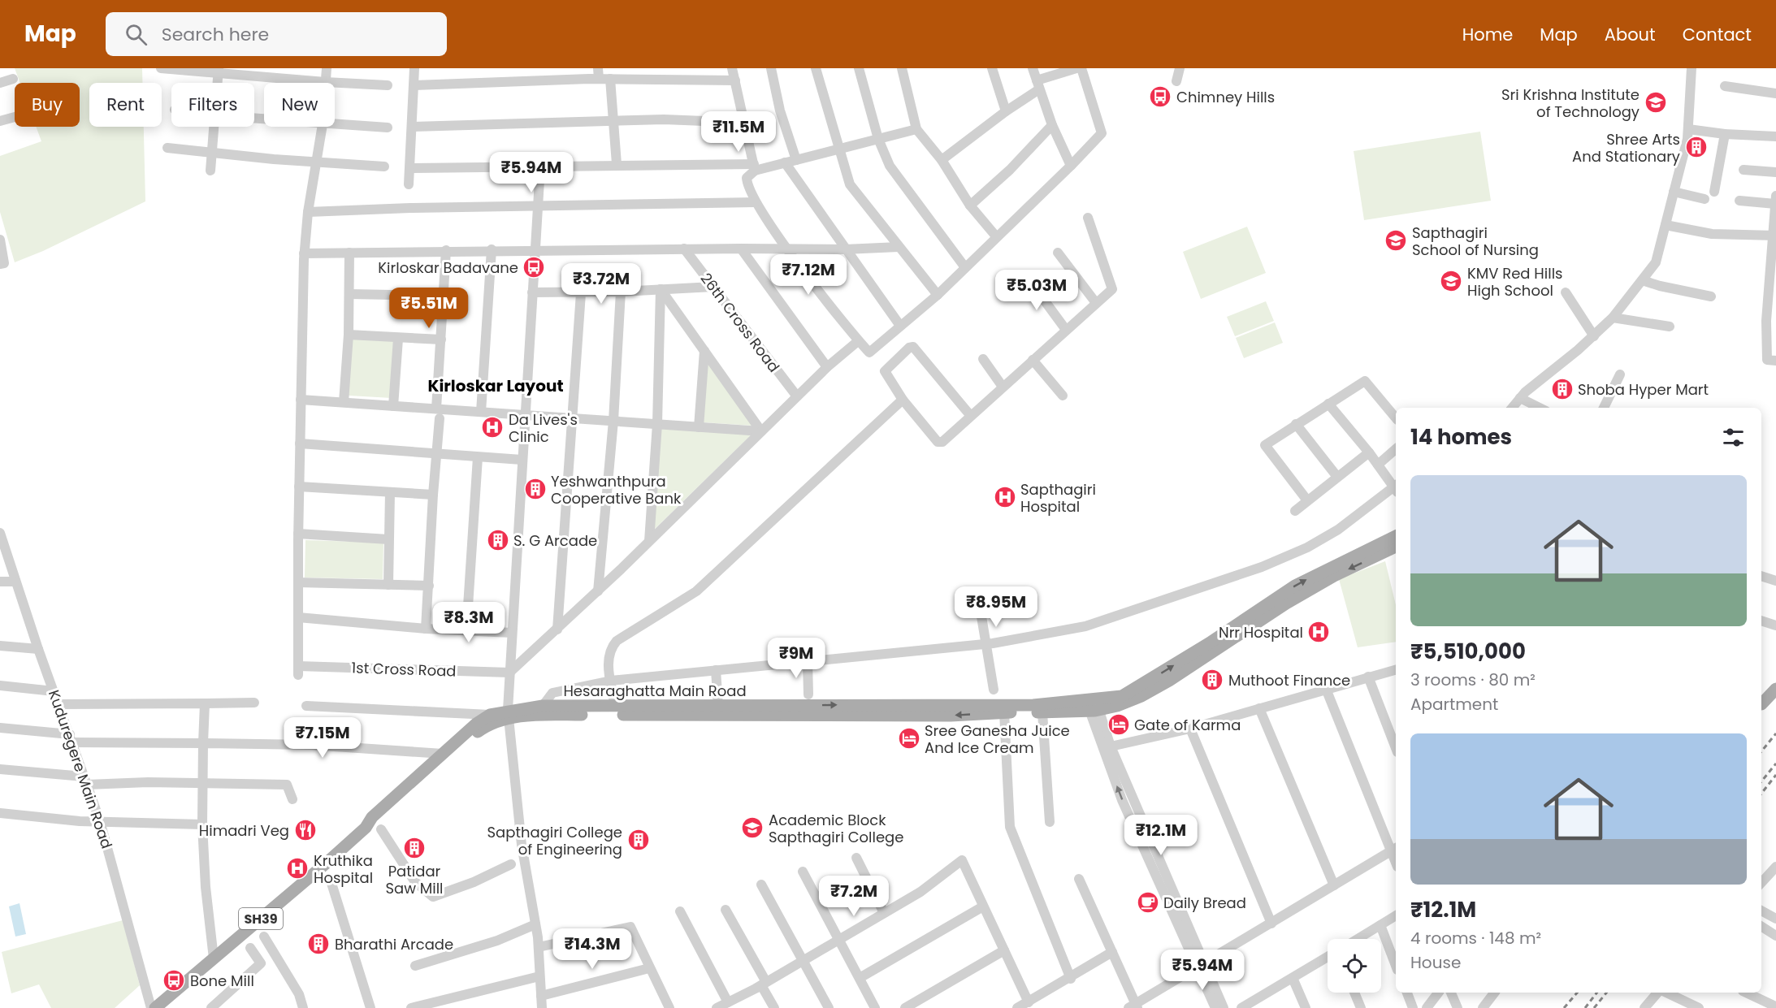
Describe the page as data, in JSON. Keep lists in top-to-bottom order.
{
  "streets": {
    "main road": ["Hesaraghatta Main Road", "SH39"],
    "street": ["26th Cross Road", "1st Cross Road", "Kuduregere Main Road"]
  },
  "districts": ["Kirloskar Layout"],
  "places": {
    "bus stop": ["Chimney Hills", "Kirloskar Badavane", "Bone Mill"],
    "school or university": [
      "Sri Krishna Institute of Technology",
      "Sapthagiri School of Nursing",
      "KMV Red Hills High School",
      "Academic Block Sapthagiri College"
    ],
    "building": [
      "Shree Arts And Stationary",
      "Shoba Hyper Mart",
      "Yeshwanthpura Cooperative Bank",
      "S. G Arcade",
      "Muthoot Finance",
      "Sapthagiri College of Engineering",
      "Patidar Saw Mill",
      "Bharathi Arcade"
    ],
    "hospital": [
      "Da Lives's Clinic",
      "Sapthagiri Hospital",
      "Nrr Hospital",
      "Kruthika Hospital"
    ],
    "hotel": ["Gate of Karma", "Sree Ganesha Juice And Ice Cream"],
    "restaurant": ["Himadri Veg"],
    "cafe": ["Daily Bread"]
  },
  "page": {
    "header": "Map",
    "search": "Search here",
    "nav": [
      "Home",
      "Map",
      "About",
      "Contact"
    ],
    "chip": [
      "Buy",
      "Rent",
      "Filters",
      "New"
    ],
    "price": [
      "₹11.5M",
      "₹5.94M",
      "₹7.12M",
      "₹3.72M",
      "₹5.03M",
      "₹5.51M",
      "₹8.95M",
      "₹8.3M",
      "₹9M",
      "₹7.15M",
      "₹12.1M",
      "₹7.2M",
      "₹14.3M",
      "₹5.94M"
    ],
    "heading": "14 homes",
    "list": [
      {
        "name": "₹5,510,000",
        "note": "3 rooms · 80 m² · Apartment"
      },
      {
        "name": "₹12.1M",
        "note": "4 rooms · 148 m² · House"
      }
    ]
  }
}
